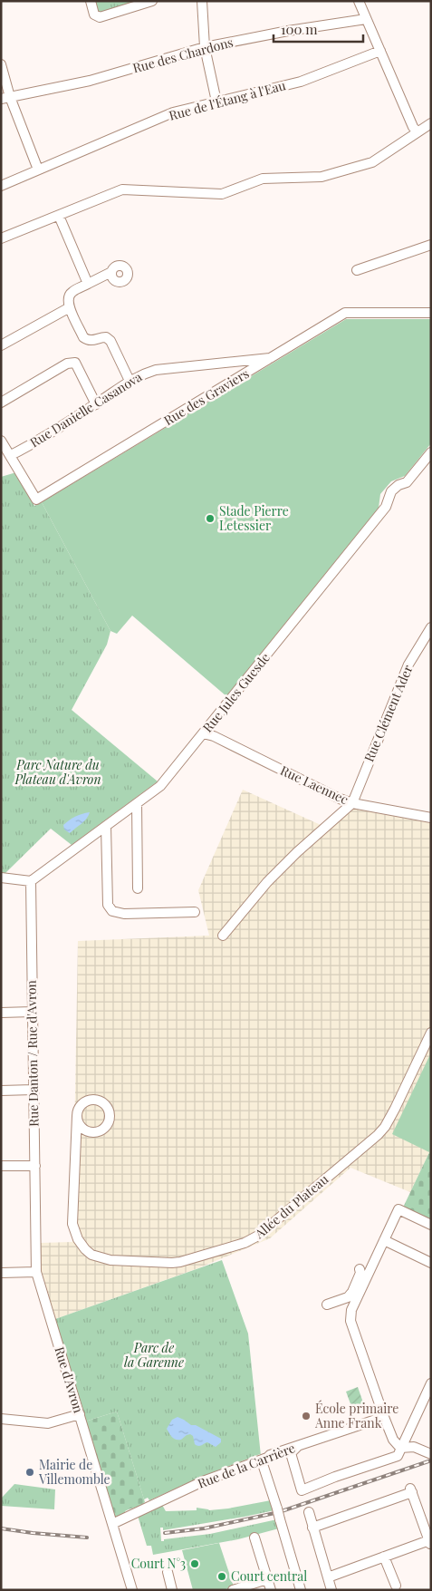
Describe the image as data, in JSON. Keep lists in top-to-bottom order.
{
  "streets": {
    "street": [
      "Rue des Chardons",
      "Rue de l'Étang à l'Eau",
      "Rue des Graviers",
      "Rue Danielle Casanova",
      "Rue Jules Guesde",
      "Rue Clément Ader",
      "Rue Laennec",
      "Rue Danton / Rue d'Avron",
      "Allée du Plateau",
      "Rue d'Avron",
      "Rue de la Carrière"
    ]
  },
  "crossings": [
    ["Rue des Graviers", "Rue Danielle Casanova"],
    ["Rue Jules Guesde", "Rue Laennec"],
    ["Rue Jules Guesde", "Rue Danton / Rue d'Avron"],
    ["Rue Clément Ader", "Rue Laennec"],
    ["Rue Danton / Rue d'Avron", "Rue d'Avron"],
    ["Rue d'Avron", "Rue de la Carrière"]
  ],
  "parks": ["Parc Nature du Plateau d'Avron", "Parc de la Garenne"],
  "places": [
    "Stade Pierre Letessier",
    "École primaire Anne Frank",
    "Mairie de Villemomble",
    "Court N°3",
    "Court central"
  ],
  "scale_bar": "100 m"
}
